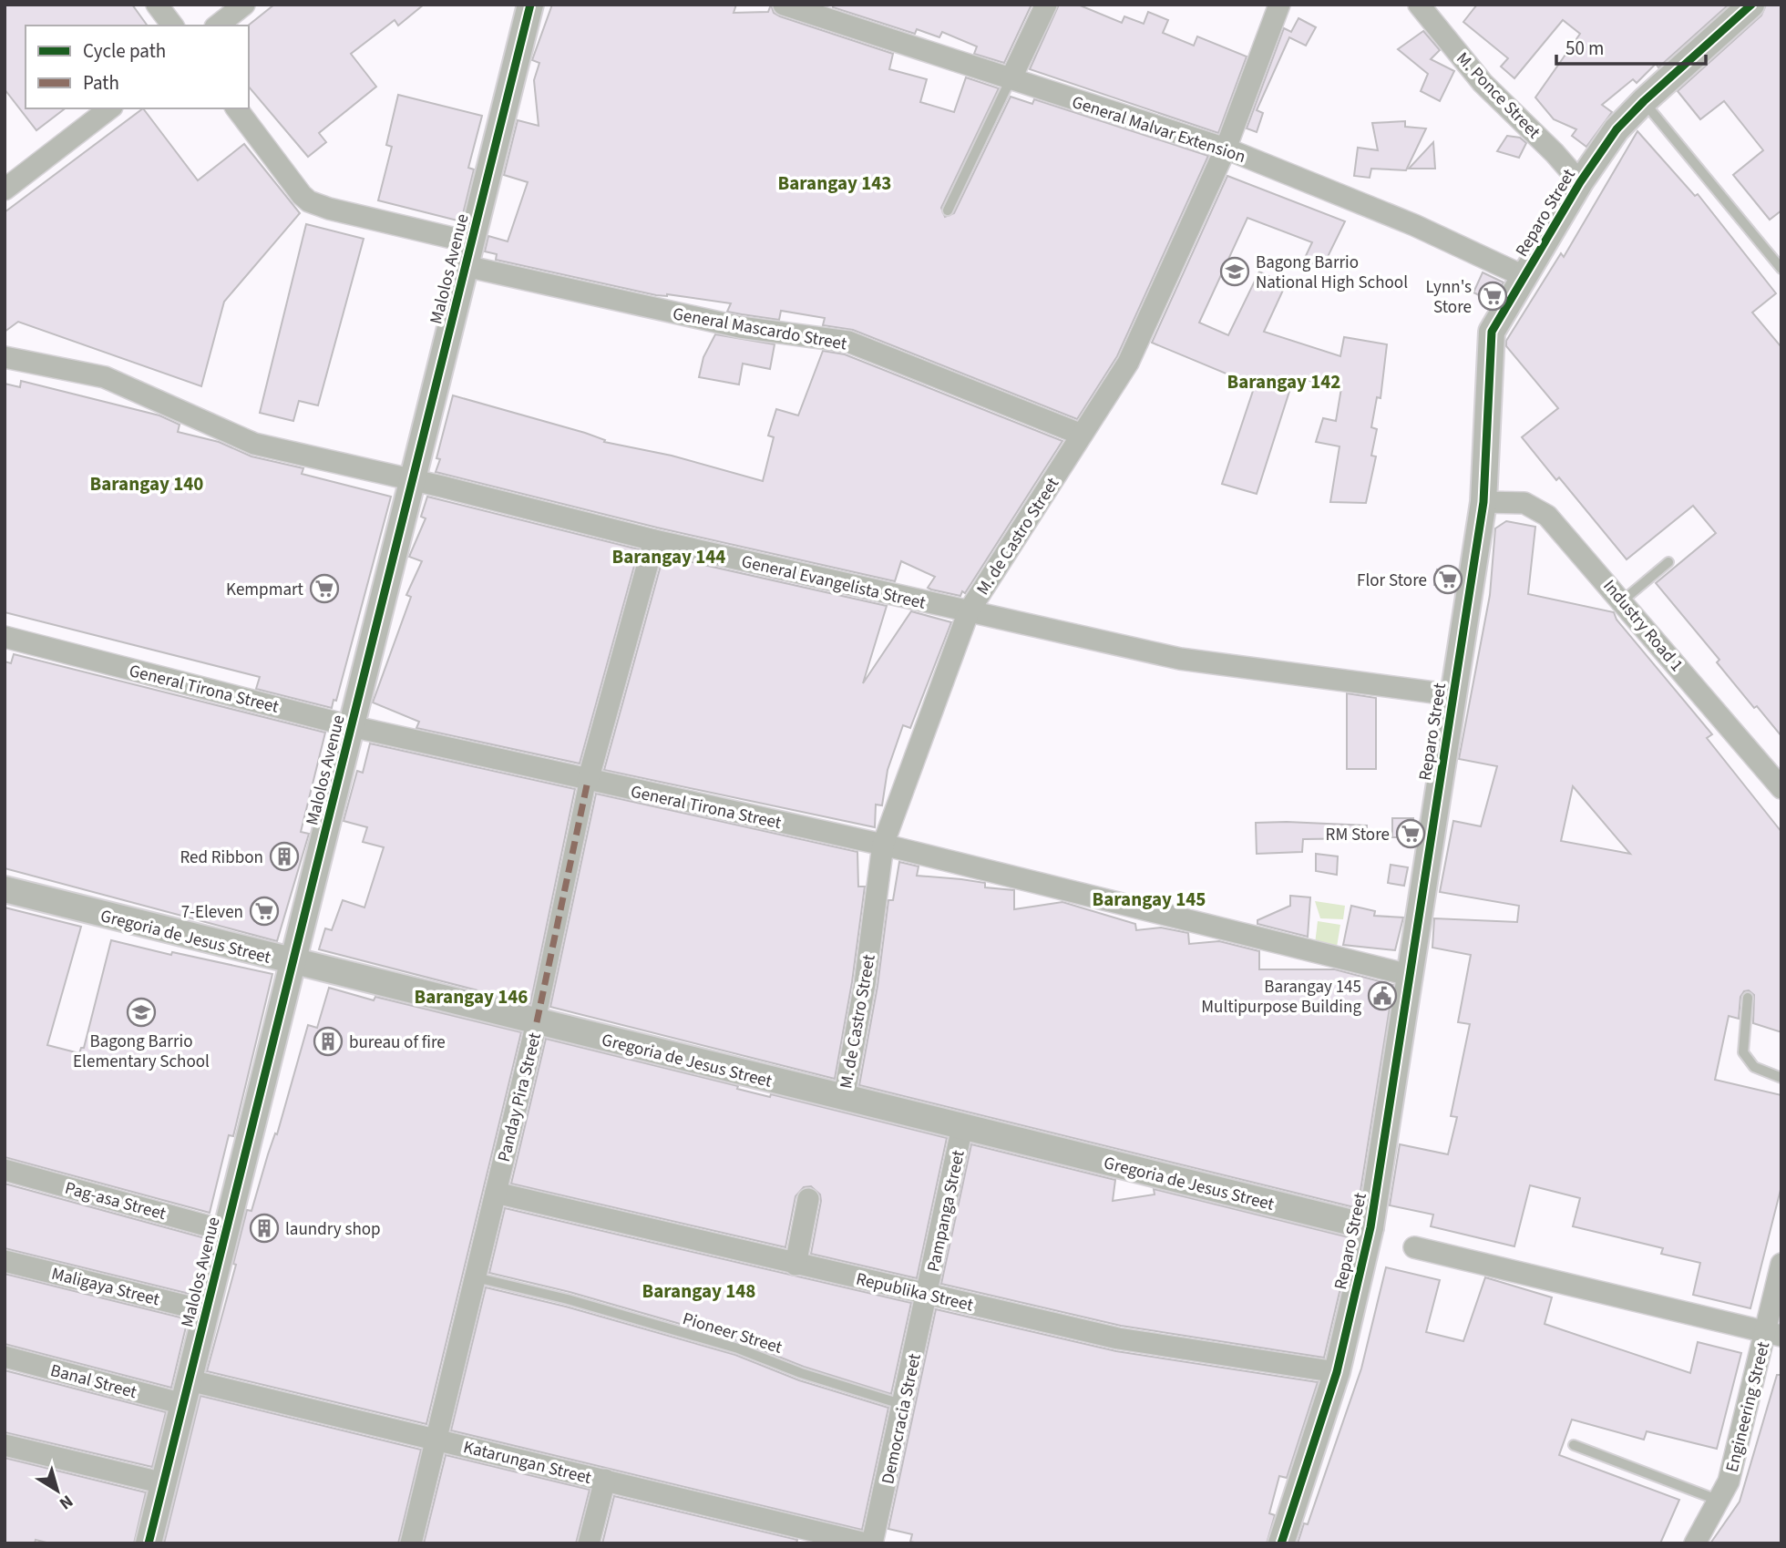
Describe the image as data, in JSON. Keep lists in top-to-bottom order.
{
  "streets": {
    "street": [
      "M. Ponce Street",
      "General Malvar Extension",
      "Reparo Street",
      "Malolos Avenue",
      "General Mascardo Street",
      "M. de Castro Street",
      "General Evangelista Street",
      "Industry Road 1",
      "General Tirona Street",
      "Gregoria de Jesus Street",
      "Panday Pira Street",
      "Pag-asa Street",
      "Pampanga Street",
      "Maligaya Street",
      "Republika Street",
      "Banal Street",
      "Engineering Street",
      "Democracia Street",
      "Katarungan Street"
    ],
    "lane": ["Pioneer Street"]
  },
  "crossings": [
    ["M. Ponce Street", "Reparo Street"],
    ["General Malvar Extension", "Reparo Street"],
    ["General Malvar Extension", "M. de Castro Street"],
    ["Reparo Street", "General Evangelista Street"],
    ["Reparo Street", "Industry Road 1"],
    ["Reparo Street", "General Tirona Street"],
    ["Reparo Street", "Gregoria de Jesus Street"],
    ["Reparo Street", "Republika Street"],
    ["Malolos Avenue", "General Mascardo Street"],
    ["Malolos Avenue", "General Evangelista Street"],
    ["Malolos Avenue", "General Tirona Street"],
    ["Malolos Avenue", "Gregoria de Jesus Street"],
    ["Malolos Avenue", "Pag-asa Street"],
    ["Malolos Avenue", "Maligaya Street"],
    ["Malolos Avenue", "Banal Street"],
    ["Malolos Avenue", "Katarungan Street"],
    ["General Mascardo Street", "M. de Castro Street"],
    ["M. de Castro Street", "General Evangelista Street"],
    ["M. de Castro Street", "General Tirona Street"],
    ["M. de Castro Street", "Gregoria de Jesus Street"],
    ["General Evangelista Street", "Panday Pira Street"],
    ["General Tirona Street", "Panday Pira Street"],
    ["Gregoria de Jesus Street", "Panday Pira Street"],
    ["Gregoria de Jesus Street", "Pampanga Street"],
    ["Panday Pira Street", "Republika Street"],
    ["Panday Pira Street", "Pioneer Street"],
    ["Panday Pira Street", "Katarungan Street"],
    ["Pampanga Street", "Republika Street"],
    ["Pampanga Street", "Democracia Street"],
    ["Republika Street", "Democracia Street"],
    ["Pioneer Street", "Democracia Street"],
    ["Banal Street", "Katarungan Street"]
  ],
  "districts": [
    "Barangay 143",
    "Barangay 142",
    "Barangay 140",
    "Barangay 144",
    "Barangay 145",
    "Barangay 146",
    "Barangay 148"
  ],
  "places": {
    "school or university": ["Bagong Barrio National High School", "Bagong Barrio Elementary School"],
    "supermarket": [
      "Lynn's Store",
      "Flor Store",
      "Kempmart",
      "RM Store",
      "7-Eleven"
    ],
    "building": ["Red Ribbon", "bureau of fire", "laundry shop"],
    "public building": ["Barangay 145 Multipurpose Building"]
  },
  "legend": ["Cycle path", "Path"],
  "scale_bar": "50 m",
  "north": "bottom right"
}
